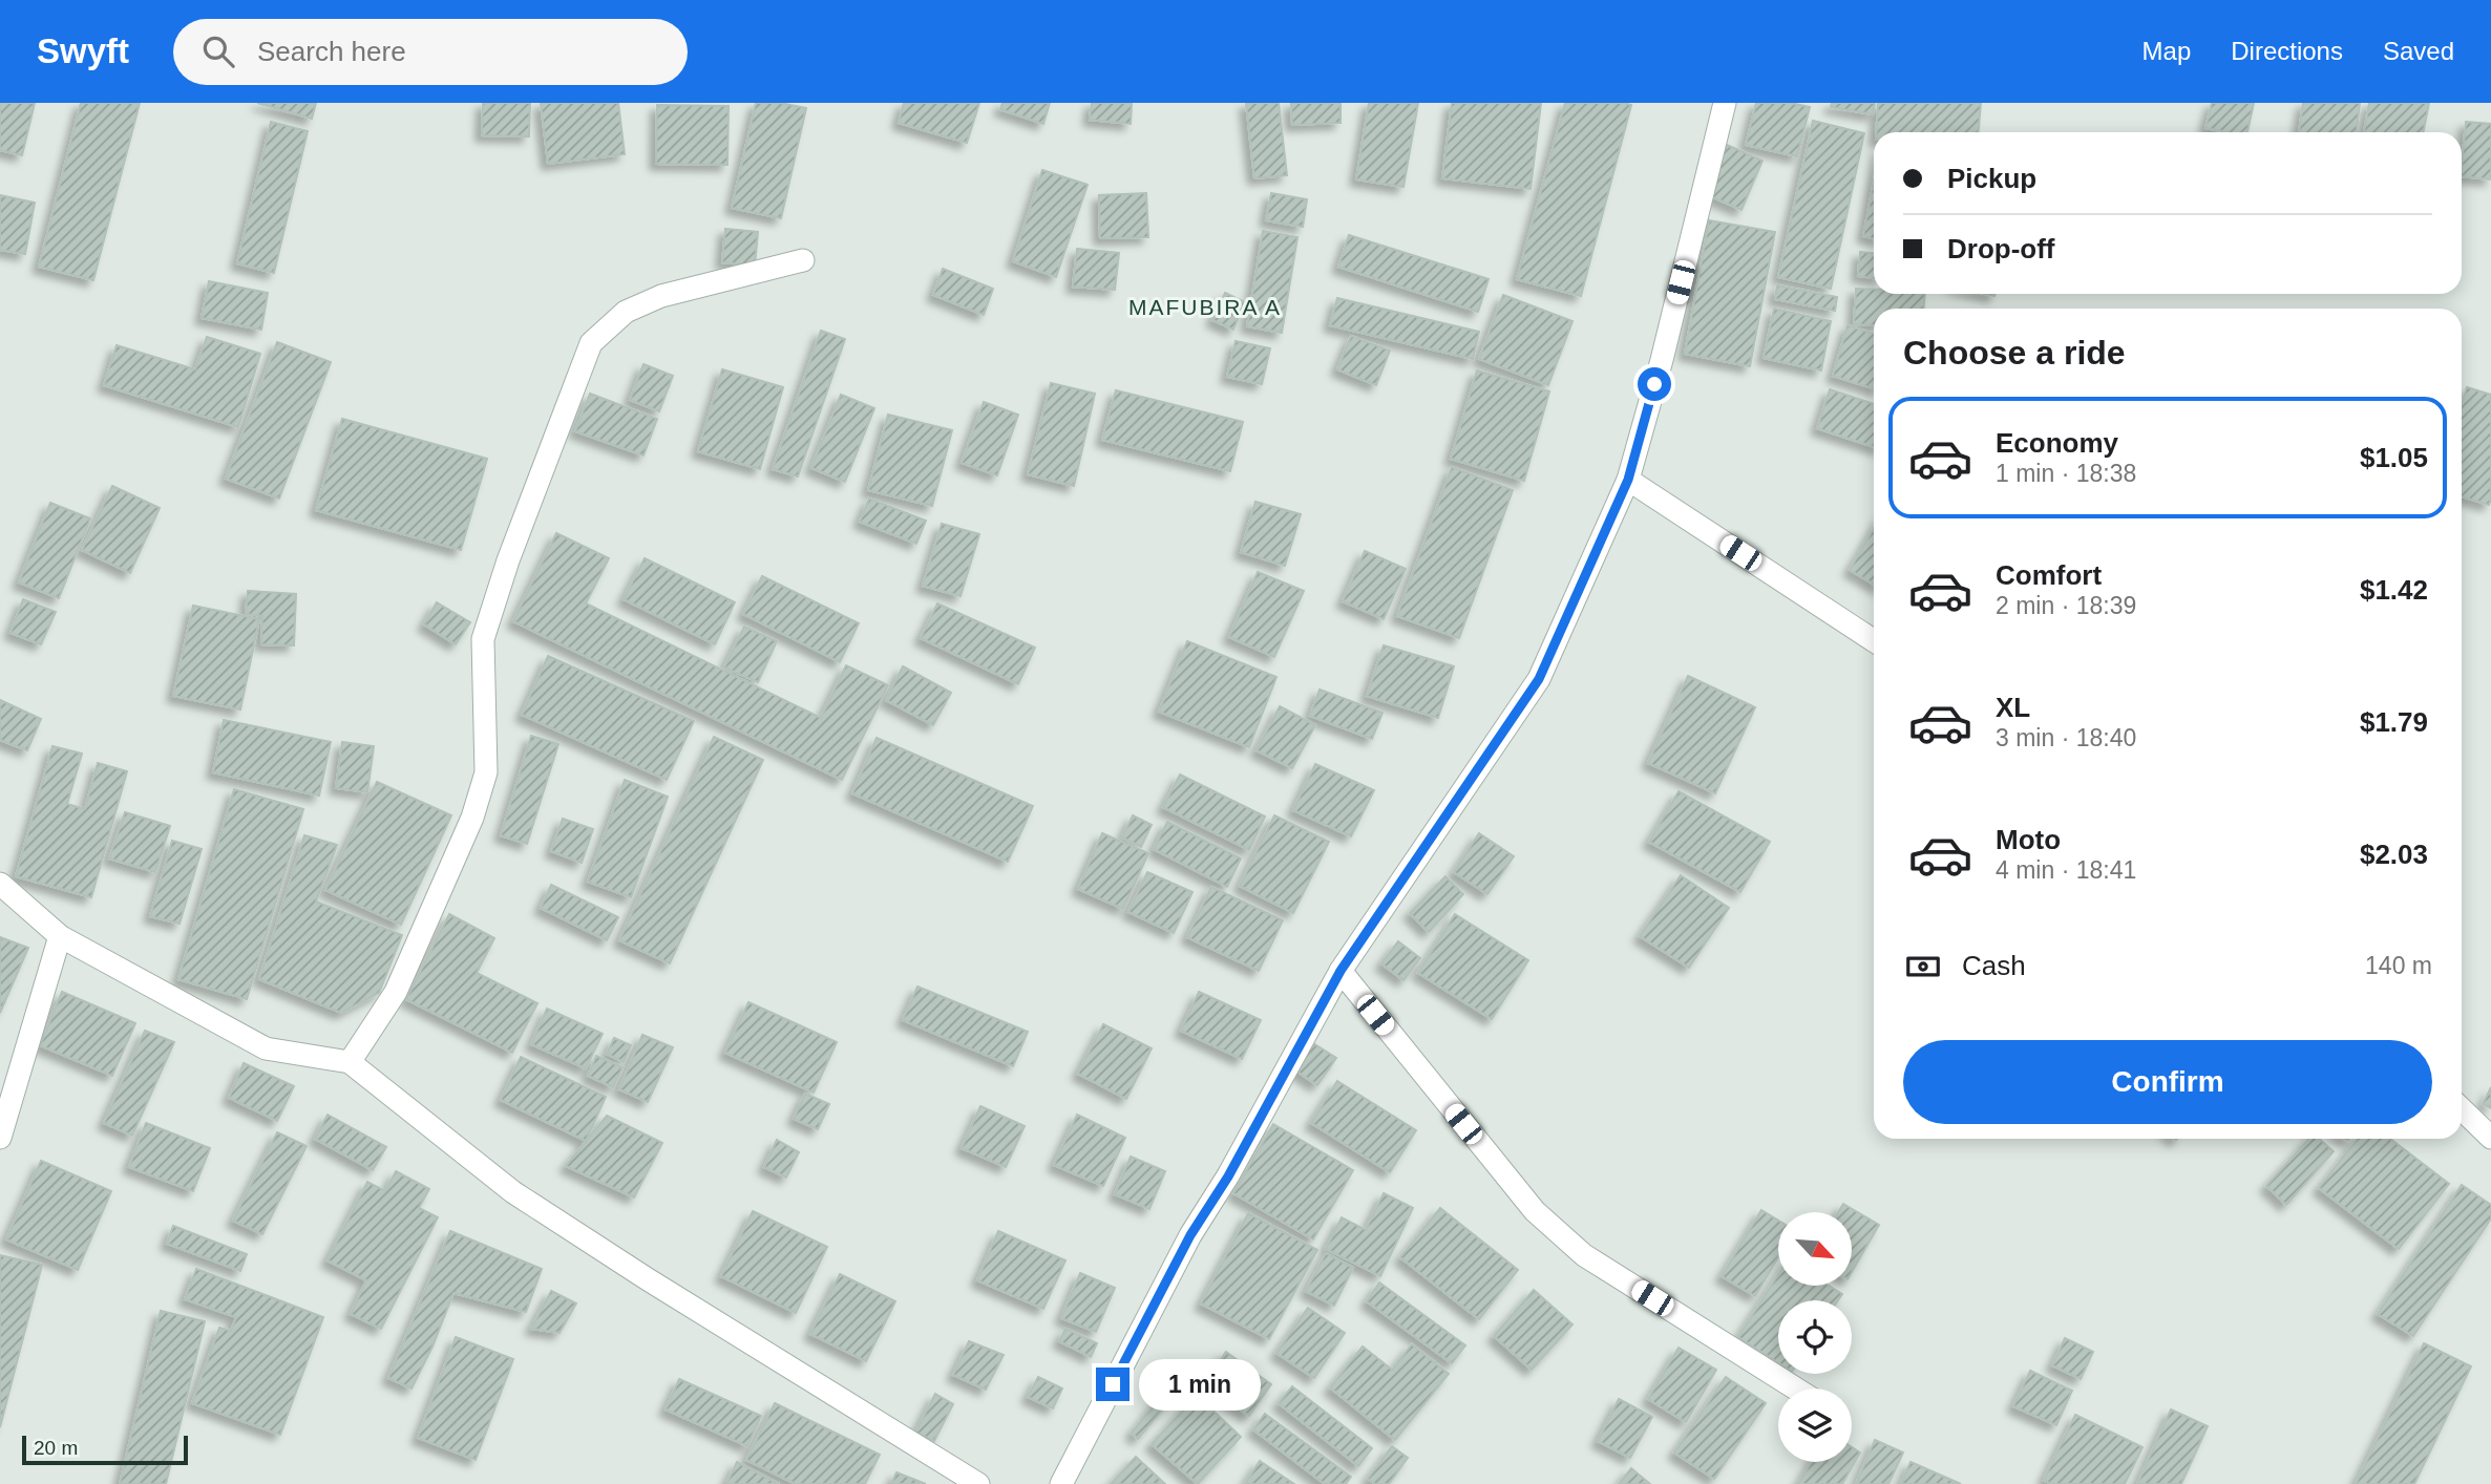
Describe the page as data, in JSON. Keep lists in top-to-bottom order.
{
  "districts": ["MAFUBIRA A"],
  "scale_bar": "20 m",
  "north": "bottom right",
  "page": {
    "header": "Swyft",
    "search": "Search here",
    "nav": ["Map", "Directions", "Saved"],
    "banner": ["Pickup", "Drop-off"],
    "heading": "Choose a ride",
    "list": [
      {
        "name": "Economy",
        "note": "1 min · 18:38",
        "value": "$1.05"
      },
      {
        "name": "Comfort",
        "note": "2 min · 18:39",
        "value": "$1.42"
      },
      {
        "name": "XL",
        "note": "3 min · 18:40",
        "value": "$1.79"
      },
      {
        "name": "Moto",
        "note": "4 min · 18:41",
        "value": "$2.03"
      }
    ],
    "pay": ["Cash", "140 m"],
    "buttons": "Confirm",
    "bubble": "1 min",
    "scale": "20 m"
  }
}
